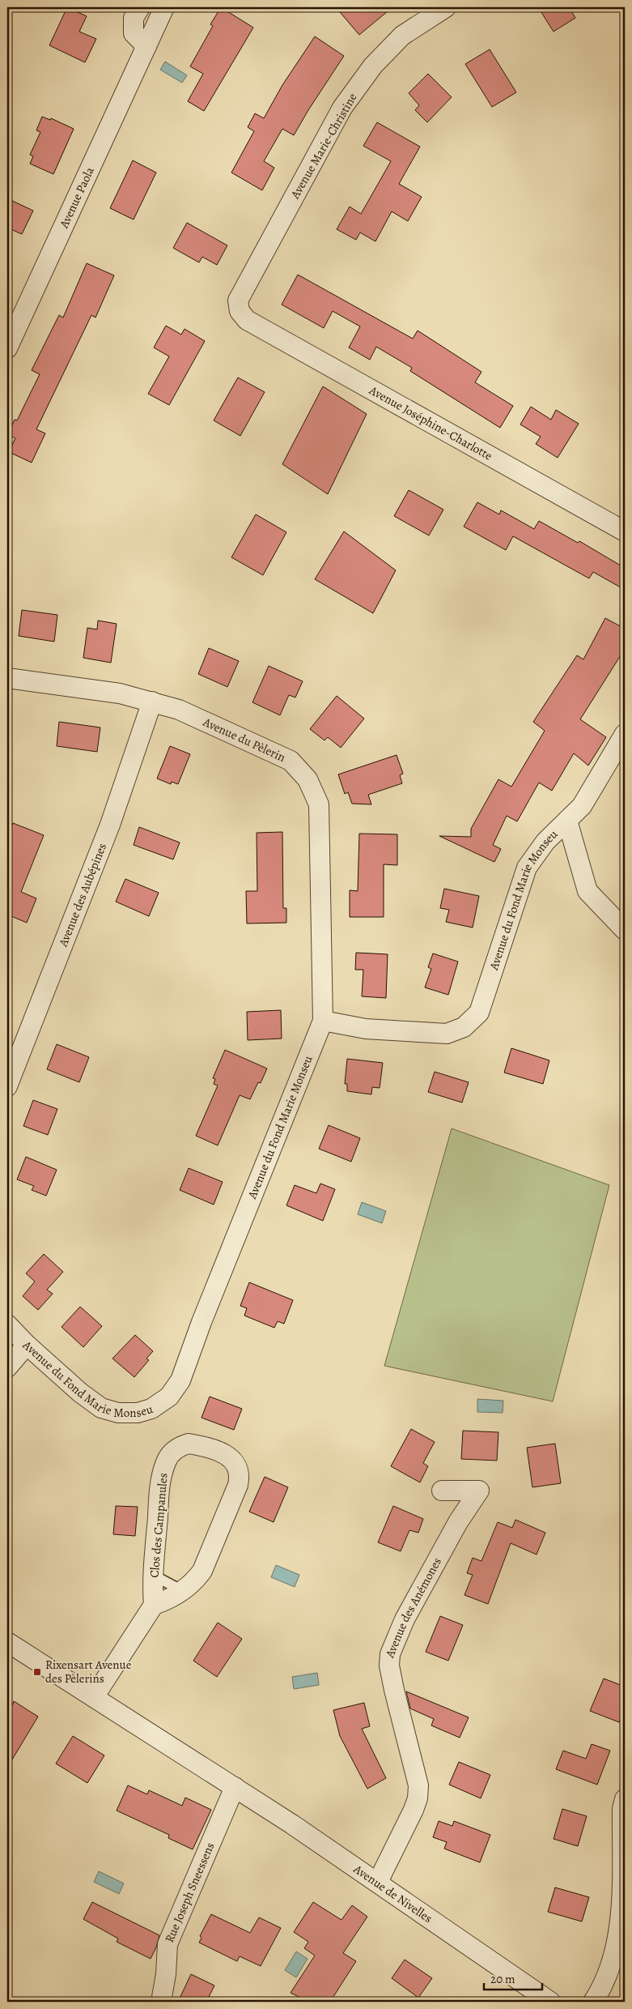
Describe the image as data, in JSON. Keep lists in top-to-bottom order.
{
  "streets": {
    "street": [
      "Avenue Marie-Christine",
      "Avenue Paola",
      "Avenue Joséphine-Charlotte",
      "Avenue du Pèlerin",
      "Avenue des Aubépines",
      "Avenue du Fond Marie Monseu",
      "Clos des Campanules",
      "Avenue des Anémones",
      "Rue Joseph Sneessens",
      "Avenue de Nivelles"
    ]
  },
  "crossings": [
    ["Avenue Marie-Christine", "Avenue Joséphine-Charlotte"],
    ["Avenue du Pèlerin", "Avenue des Aubépines"],
    ["Avenue du Pèlerin", "Avenue du Fond Marie Monseu"],
    ["Avenue des Anémones", "Avenue de Nivelles"],
    ["Rue Joseph Sneessens", "Avenue de Nivelles"]
  ],
  "places": {
    "transit": ["Rixensart Avenue des Pèlerins"]
  },
  "scale_bar": "20 m"
}
